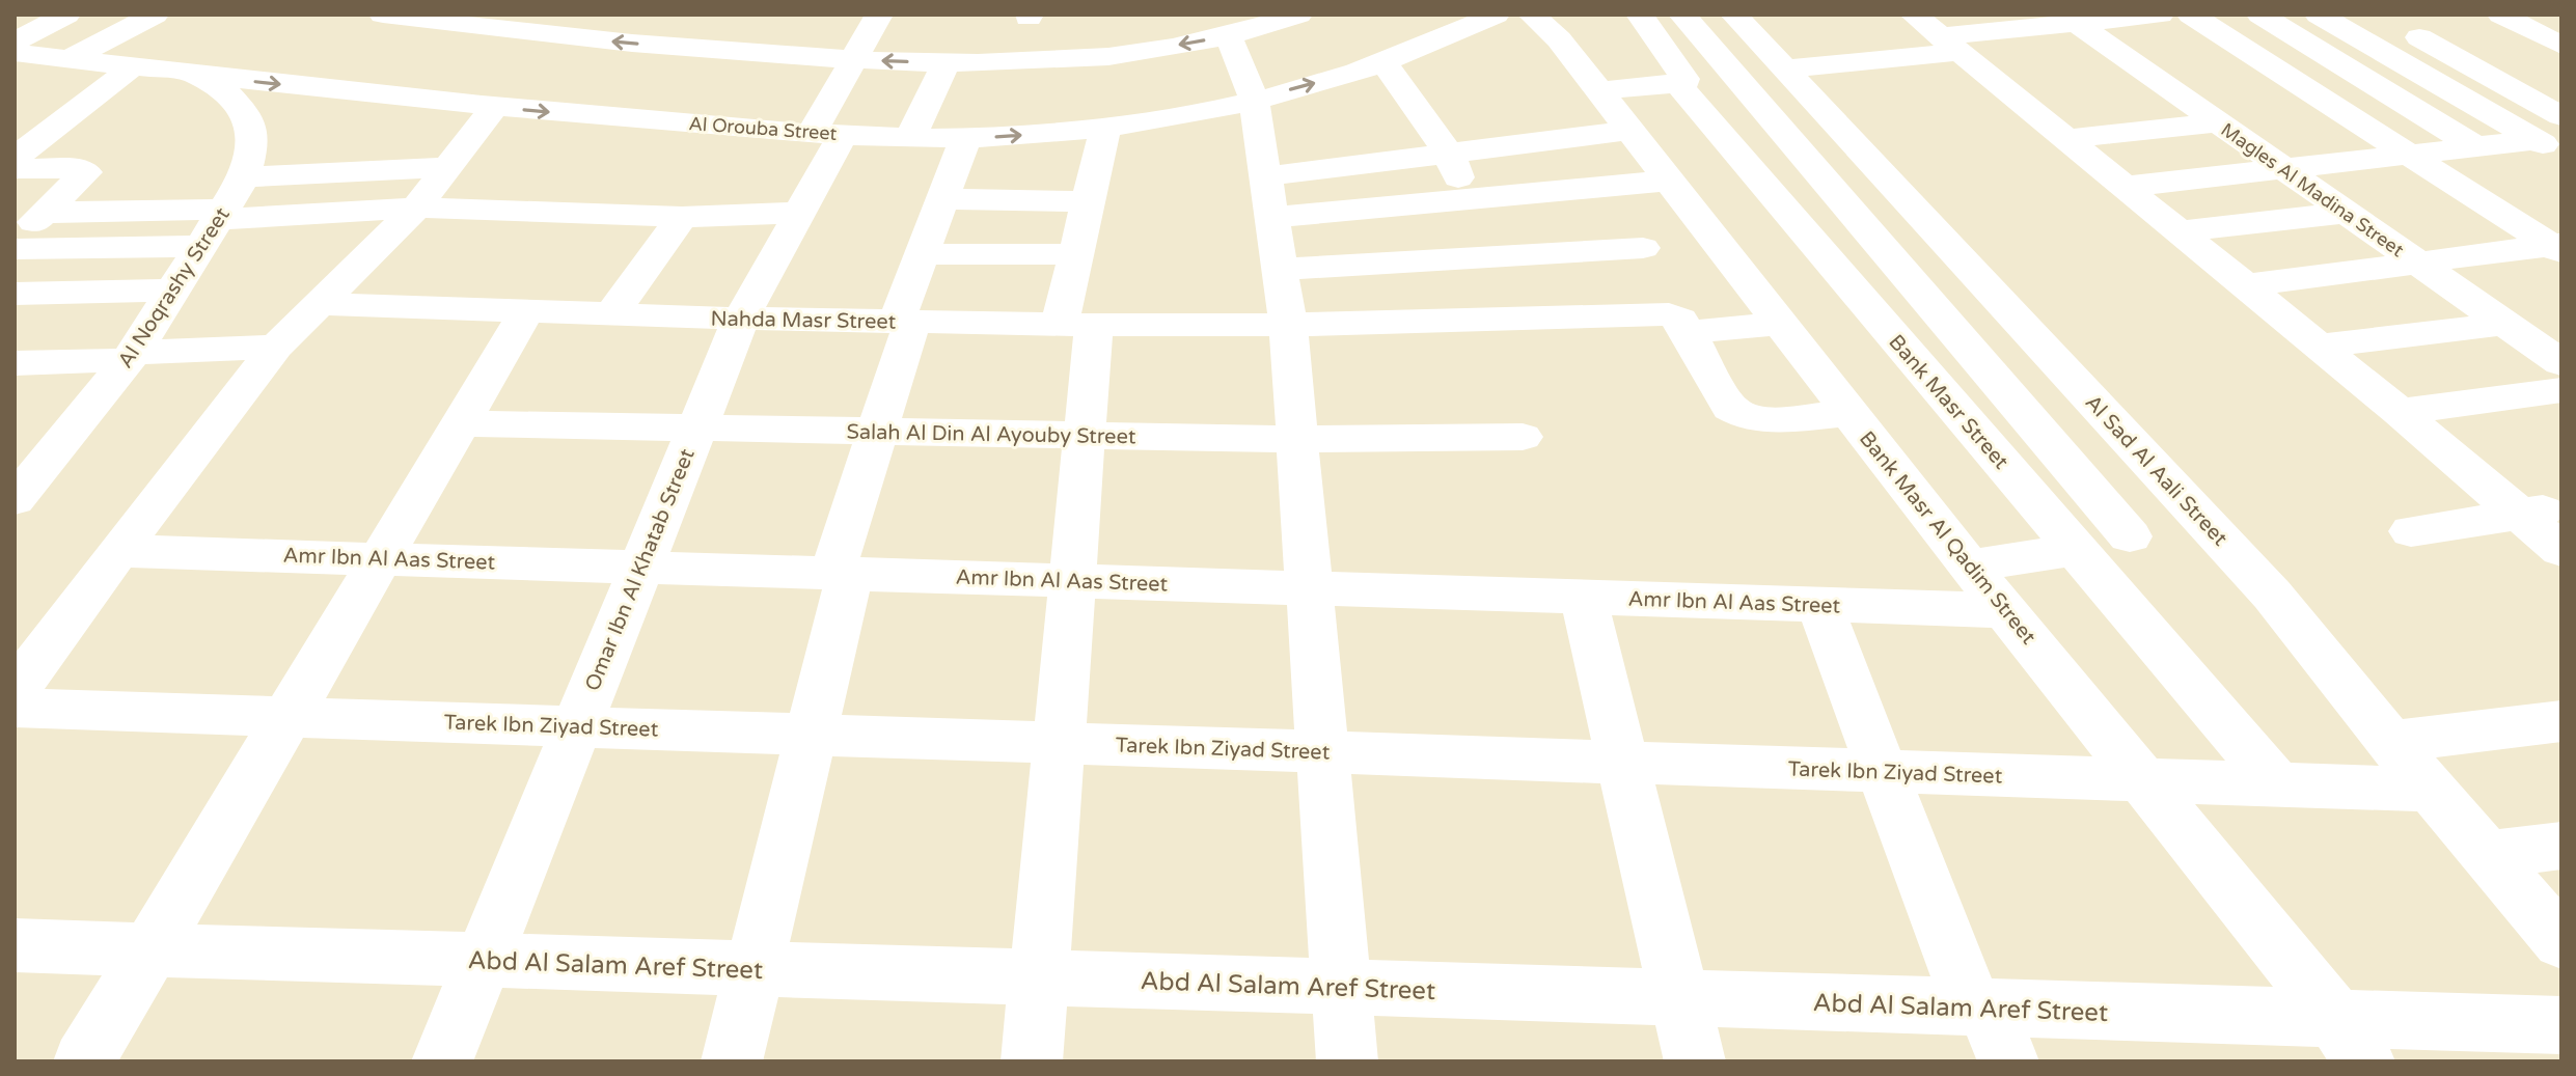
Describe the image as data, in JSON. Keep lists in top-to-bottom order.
{
  "streets": {
    "street": [
      "Al Orouba Street",
      "Magles Al Madina Street",
      "Al Noqrashy Street",
      "Nahda Masr Street",
      "Bank Masr Street",
      "Salah Al Din Al Ayouby Street",
      "Al Sad Al Aali Street",
      "Bank Masr Al Qadim Street",
      "Amr Ibn Al Aas Street",
      "Omar Ibn Al Khatab Street",
      "Tarek Ibn Ziyad Street",
      "Abd Al Salam Aref Street"
    ]
  },
  "crossings": [
    ["Al Orouba Street", "Al Noqrashy Street"],
    ["Al Orouba Street", "Omar Ibn Al Khatab Street"],
    ["Nahda Masr Street", "Omar Ibn Al Khatab Street"],
    ["Bank Masr Street", "Tarek Ibn Ziyad Street"],
    ["Salah Al Din Al Ayouby Street", "Omar Ibn Al Khatab Street"],
    ["Al Sad Al Aali Street", "Tarek Ibn Ziyad Street"],
    ["Bank Masr Al Qadim Street", "Amr Ibn Al Aas Street"],
    ["Bank Masr Al Qadim Street", "Tarek Ibn Ziyad Street"],
    ["Bank Masr Al Qadim Street", "Abd Al Salam Aref Street"],
    ["Amr Ibn Al Aas Street", "Omar Ibn Al Khatab Street"],
    ["Omar Ibn Al Khatab Street", "Tarek Ibn Ziyad Street"],
    ["Omar Ibn Al Khatab Street", "Abd Al Salam Aref Street"]
  ]
}
